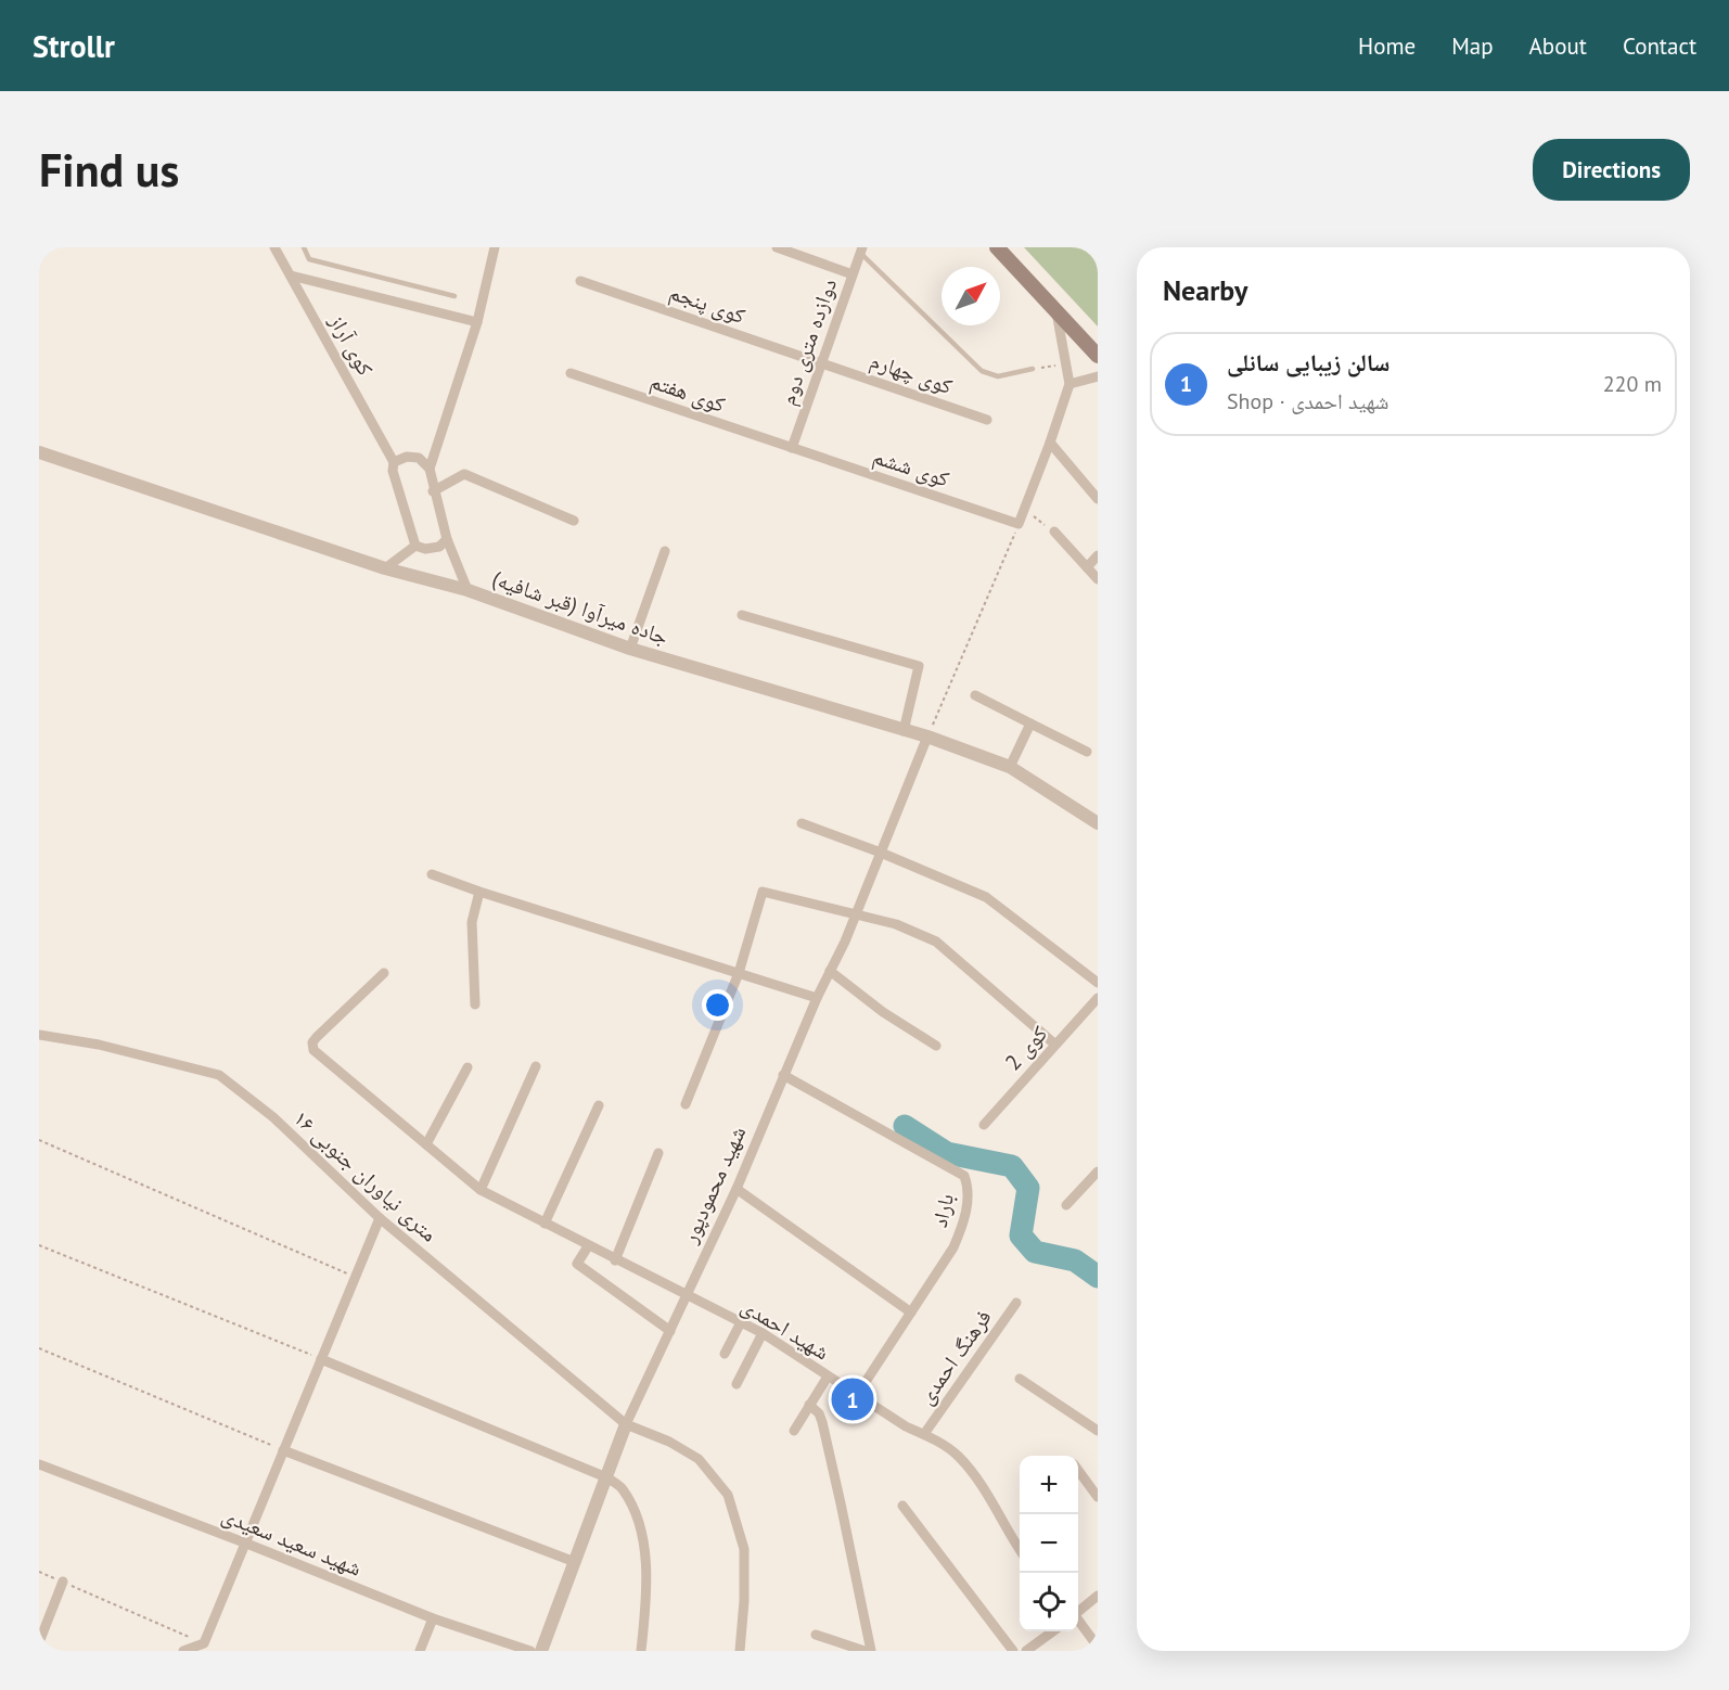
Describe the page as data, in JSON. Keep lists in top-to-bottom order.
{
  "streets": {
    "street": [
      "کوی پنجم",
      "دوازده متری دوم",
      "کوی آراز",
      "کوی چهارم",
      "کوی هفتم",
      "کوی ششم",
      "جاده میرآوا (قبر شافیه)",
      "کوی 2",
      "۱۶ متری نیاوران جنوبی",
      "شهید محمودپور",
      "باراد",
      "شهید احمدی",
      "فرهنگ احمدی",
      "شهید سعید سعیدی"
    ]
  },
  "crossings": [
    ["کوی پنجم", "دوازده متری دوم"],
    ["کوی پنجم", "کوی چهارم"],
    ["دوازده متری دوم", "کوی چهارم"],
    ["دوازده متری دوم", "کوی هفتم"],
    ["دوازده متری دوم", "کوی ششم"],
    ["کوی هفتم", "کوی ششم"],
    ["جاده میرآوا (قبر شافیه)", "شهید محمودپور"],
    ["۱۶ متری نیاوران جنوبی", "شهید محمودپور"],
    ["شهید محمودپور", "باراد"],
    ["شهید محمودپور", "شهید احمدی"],
    ["باراد", "شهید احمدی"],
    ["شهید احمدی", "فرهنگ احمدی"]
  ],
  "north": "top right",
  "page": {
    "header": "Strollr",
    "nav": [
      "Home",
      "Map",
      "About",
      "Contact"
    ],
    "buttons": "Directions",
    "title": "Find us",
    "heading": "Nearby",
    "list": [
      {
        "mark": "1",
        "name": "سالن زیبایی سانلی",
        "note": "Shop · شهید احمدی",
        "value": "220 m"
      }
    ],
    "pins": "1",
    "map_buttons": ["+", "−"]
  }
}
